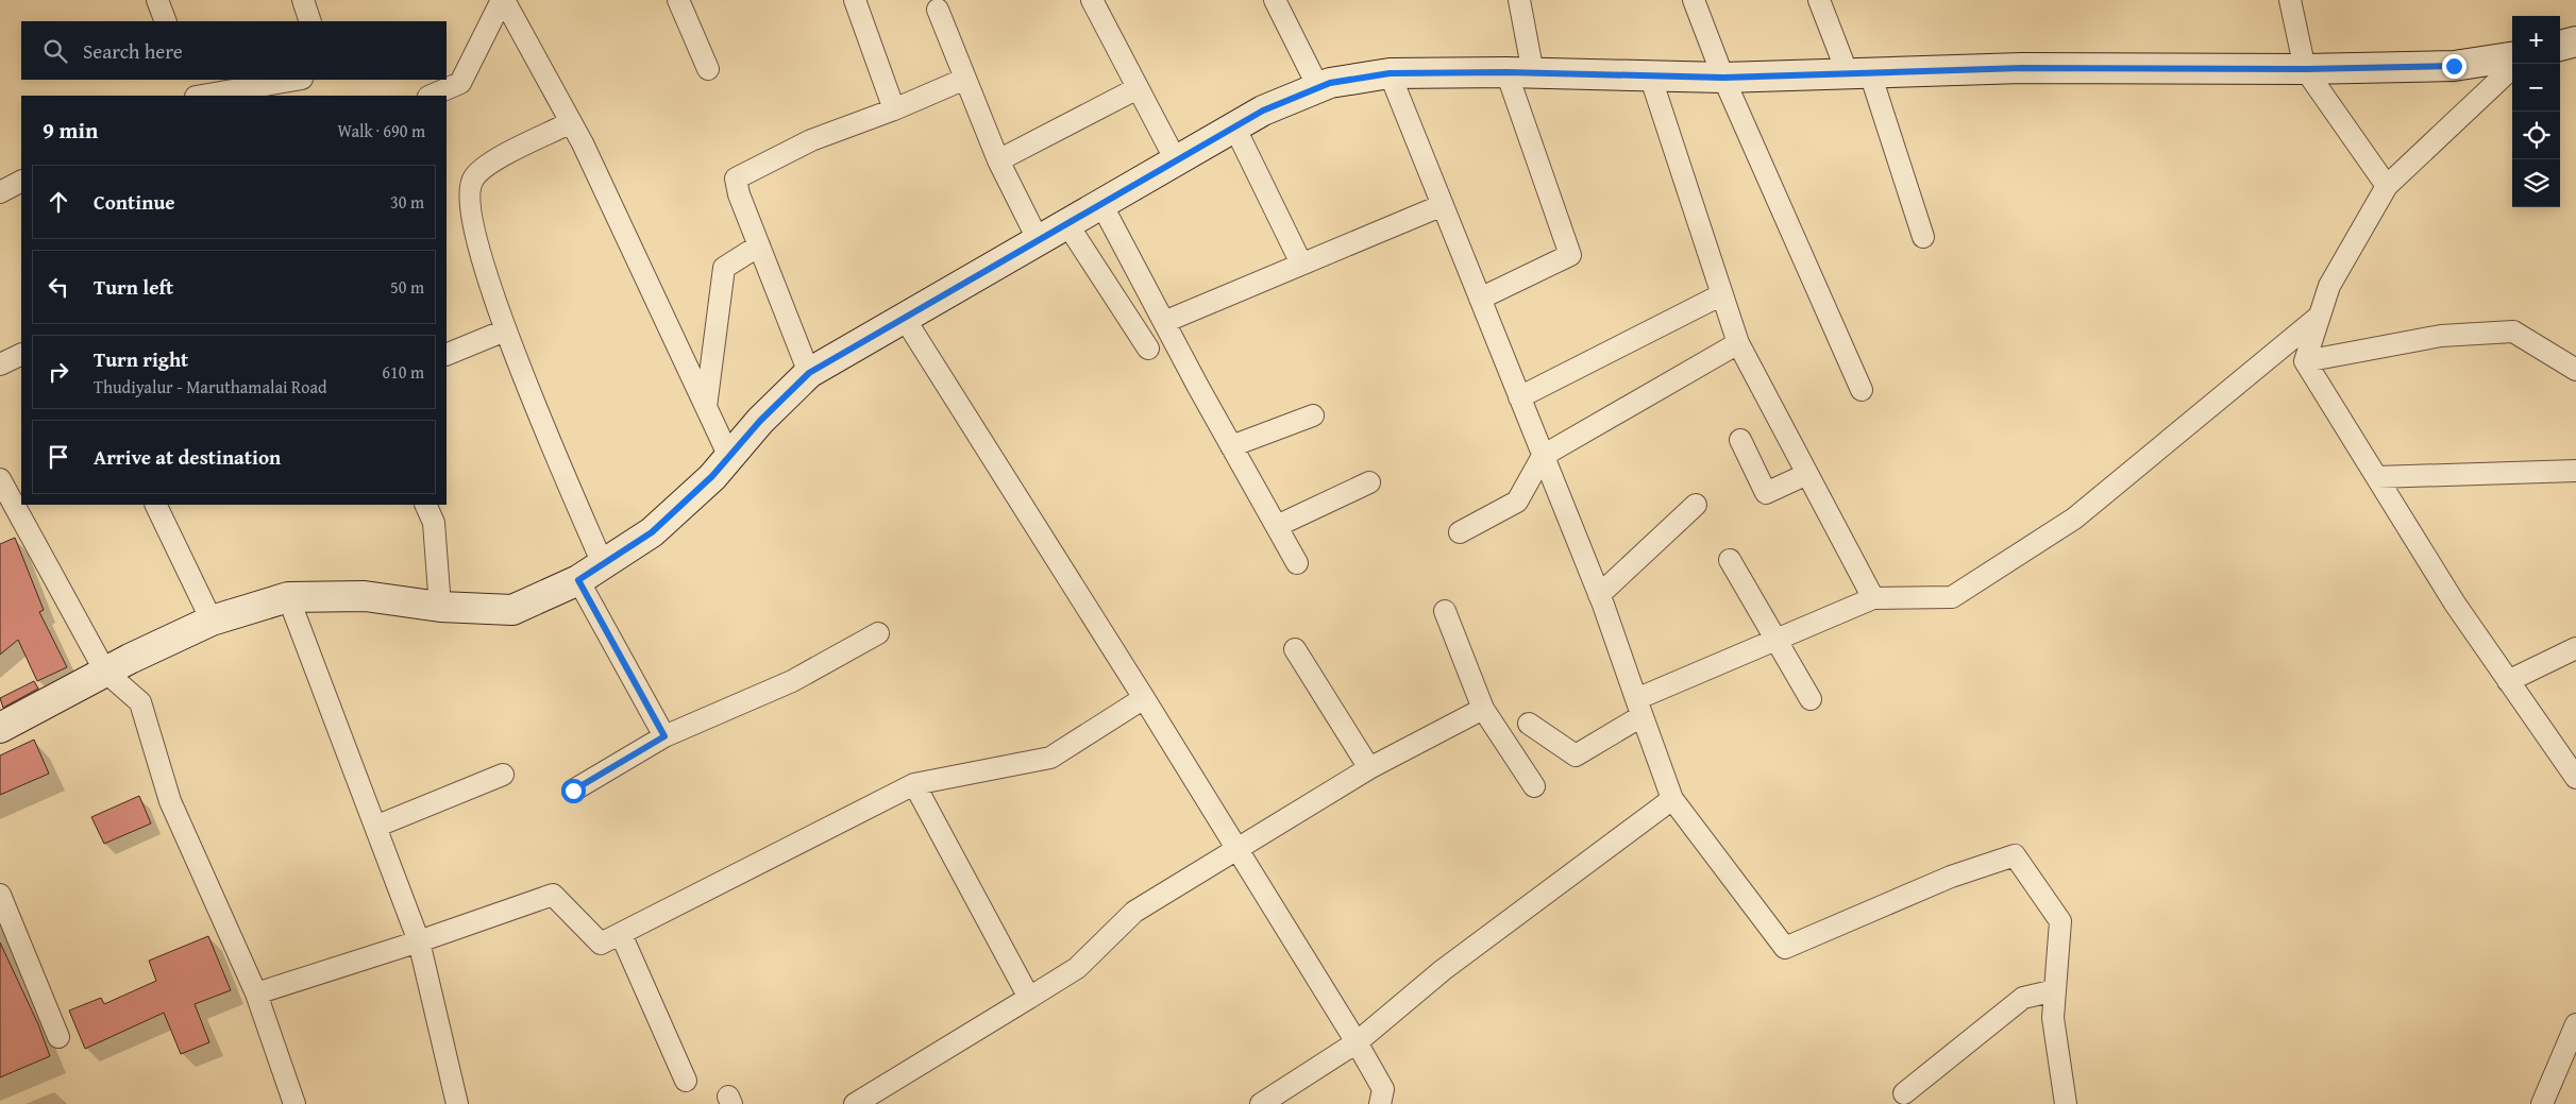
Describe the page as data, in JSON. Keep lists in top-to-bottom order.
{
  "page": {
    "map_buttons": ["+", "−"],
    "search": "Search here",
    "heading": ["9 min", "Walk · 690 m"],
    "list": [
      ["Continue", "30 m"],
      ["Turn left", "50 m"],
      ["Turn right", "Thudiyalur - Maruthamalai Road", "610 m"],
      "Arrive at destination"
    ]
  }
}
